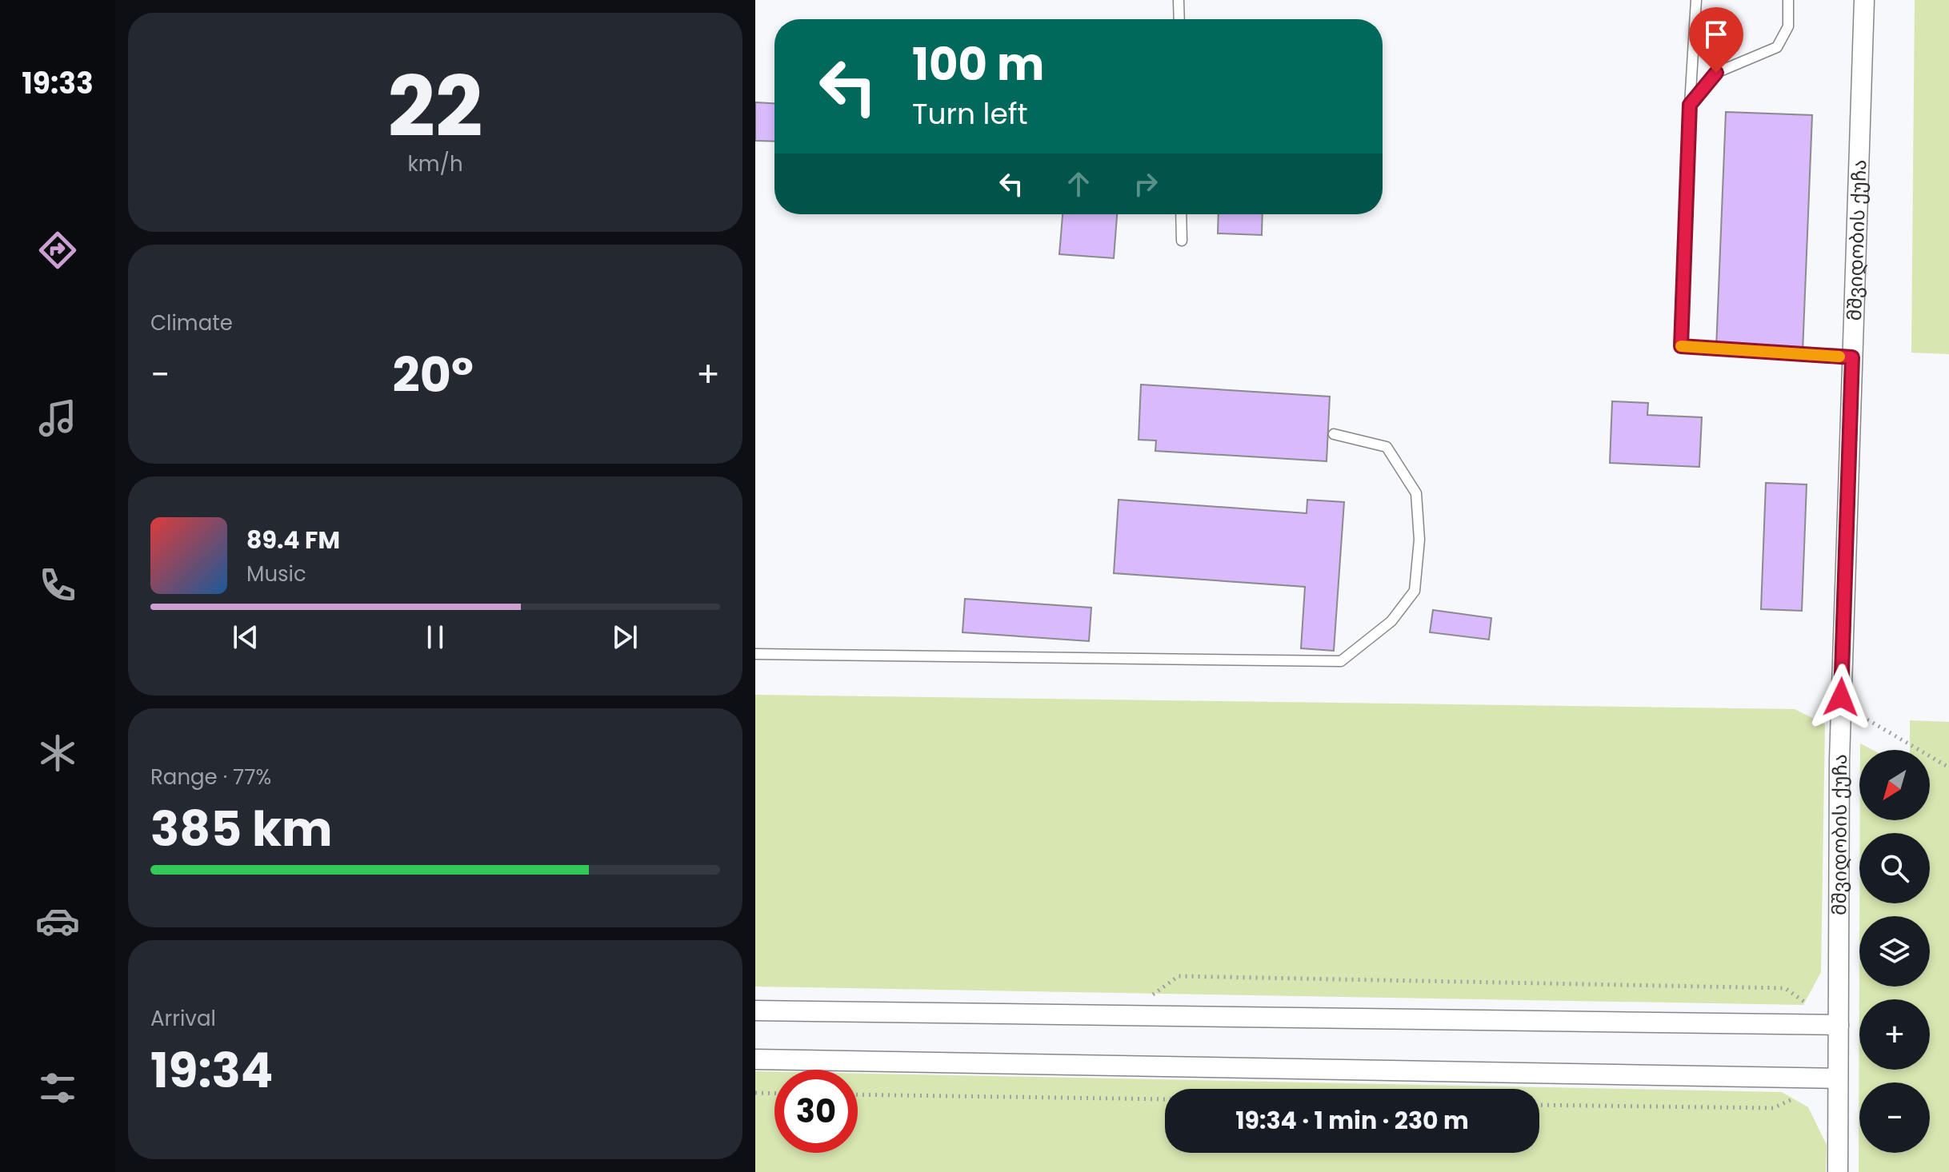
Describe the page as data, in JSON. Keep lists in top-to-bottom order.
{
  "streets": {
    "street": ["მშვიდობის ქუჩა"]
  },
  "north": "bottom left",
  "page": {
    "tabs": "19:33",
    "tile": [
      ["22", "km/h"],
      "Climate",
      ["Range · 77%", "385 km"],
      ["Arrival", "19:34"]
    ],
    "turn": ["100 m", "Turn left"],
    "heat": ["−", "20°", "+"],
    "song": ["89.4 FM", "Music"],
    "map_buttons": ["+", "−"],
    "limit": "30",
    "trip": "19:34 · 1 min · 230 m"
  }
}
